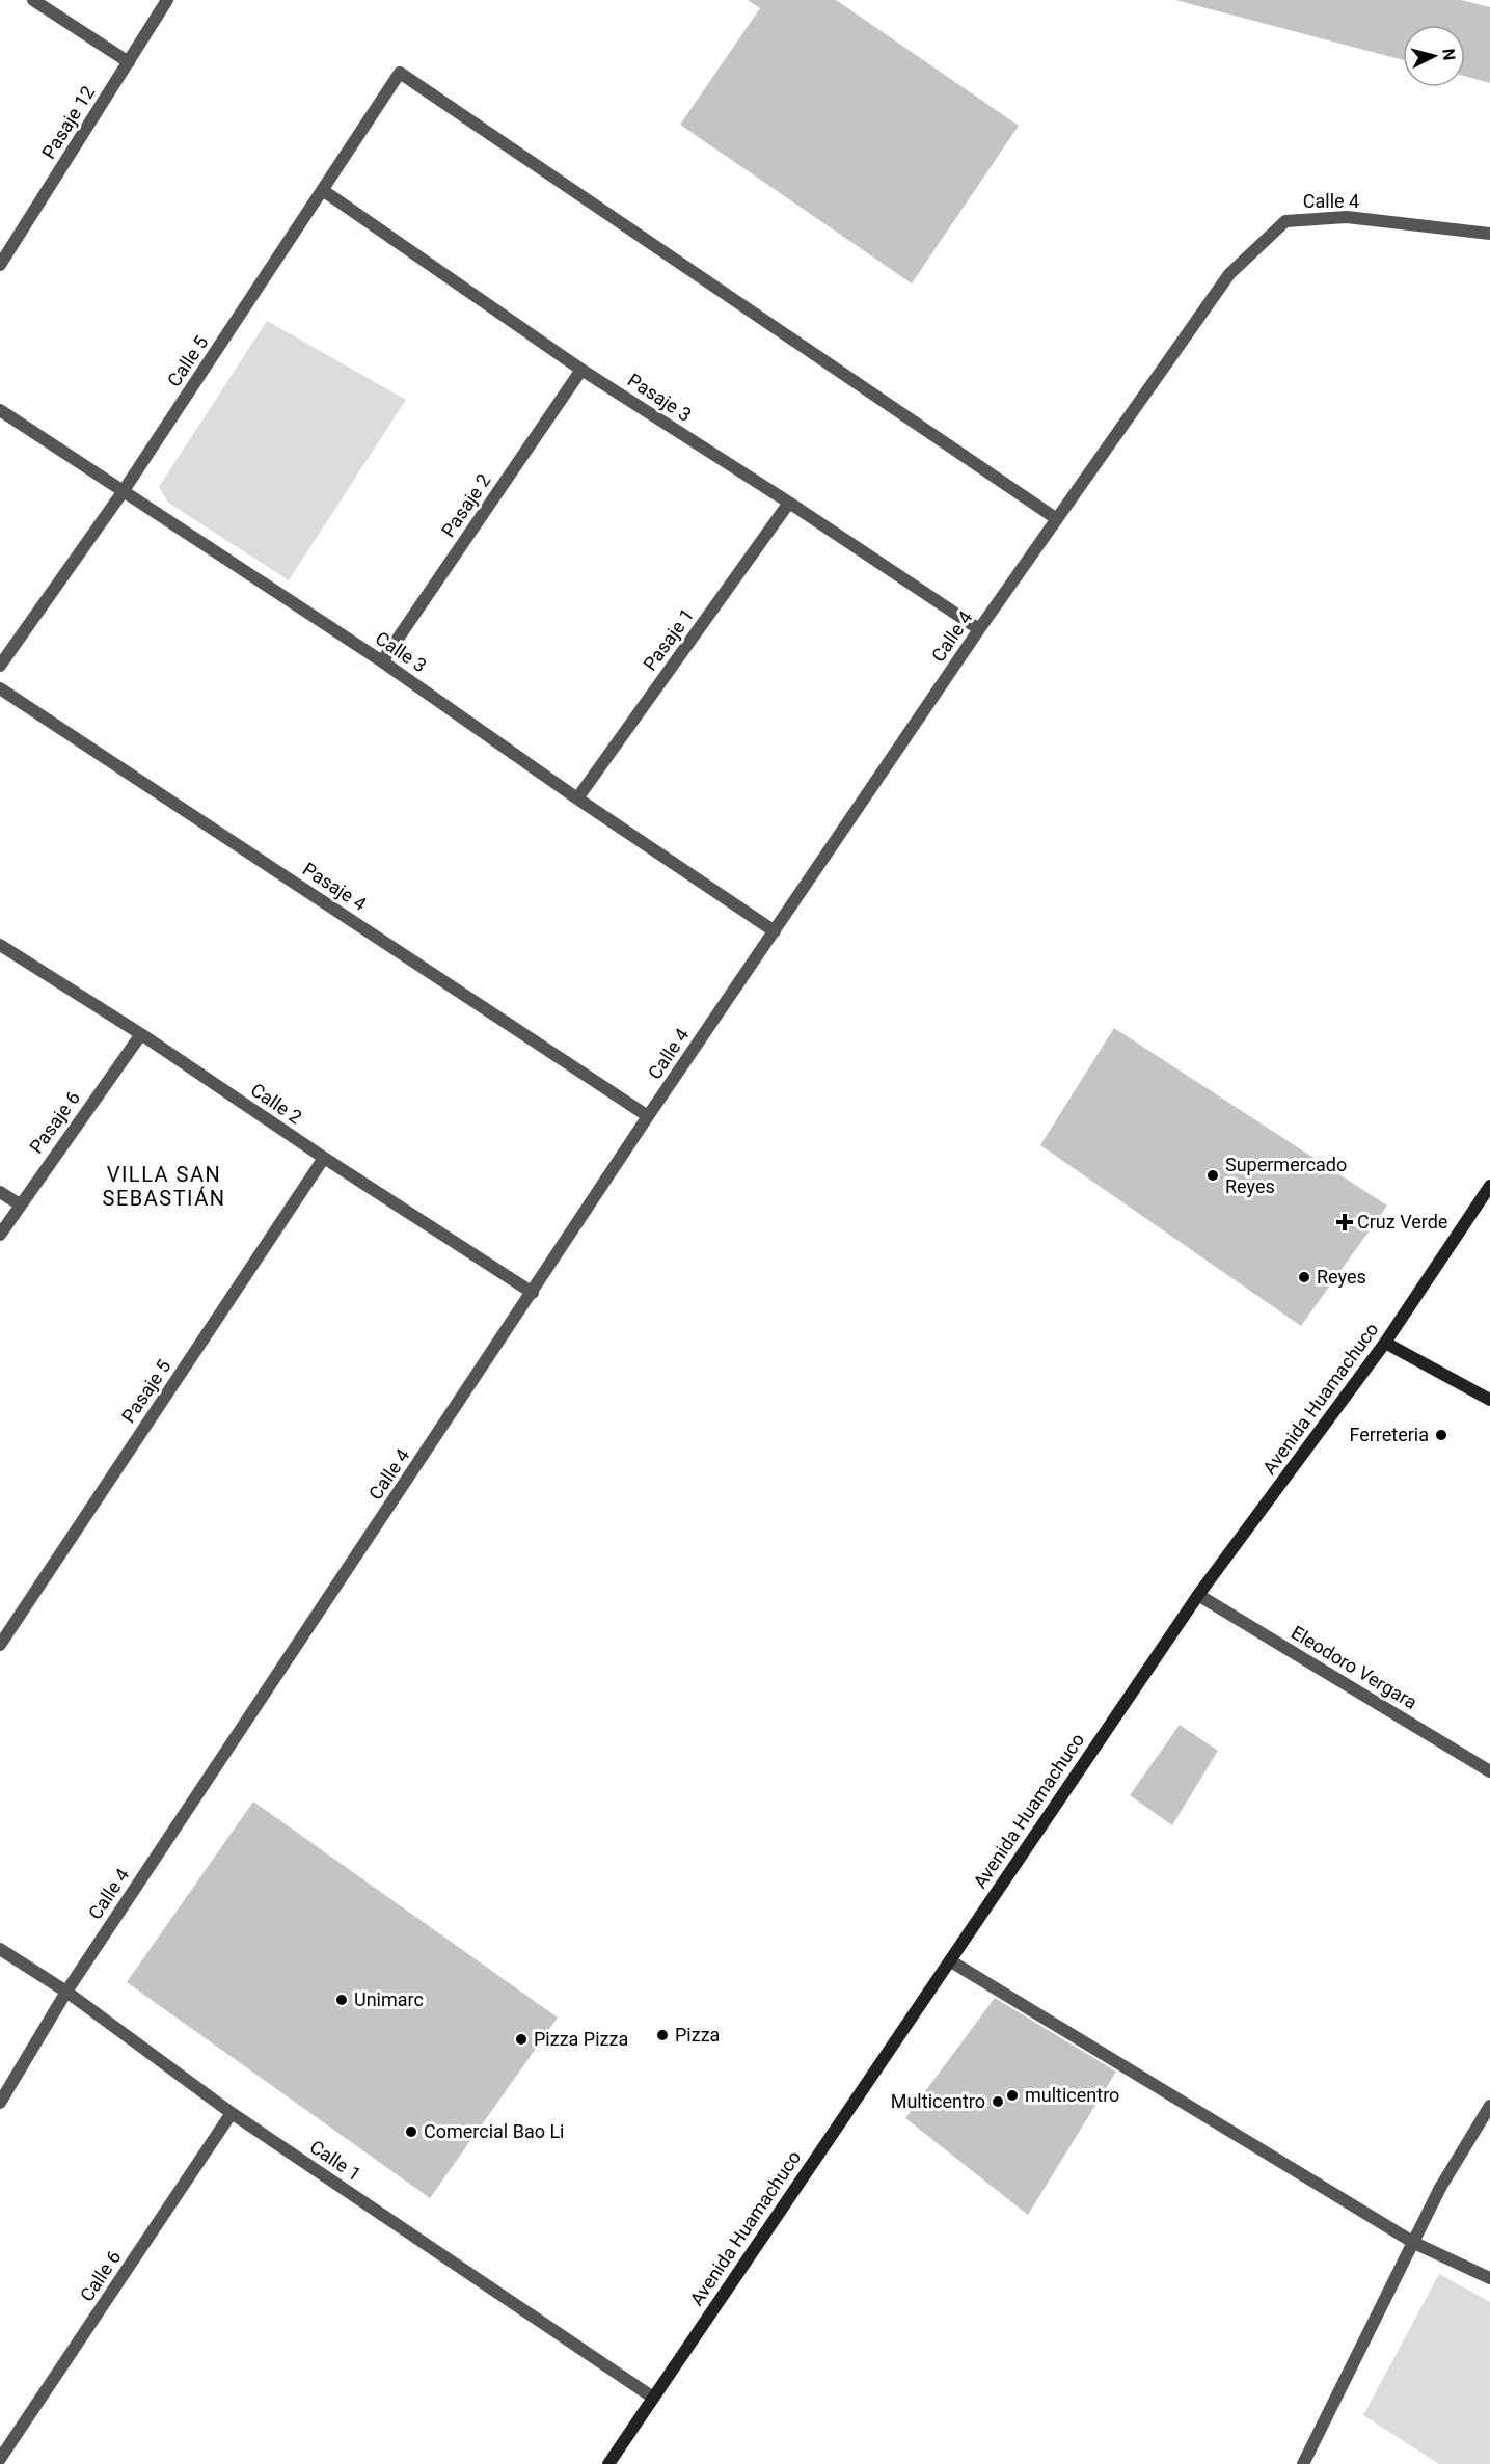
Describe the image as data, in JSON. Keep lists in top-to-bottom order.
{
  "streets": {
    "main road": ["Avenida Huamachuco"],
    "street": [
      "Pasaje 12",
      "Calle 4",
      "Calle 5",
      "Pasaje 3",
      "Pasaje 2",
      "Pasaje 1",
      "Calle 3",
      "Pasaje 4",
      "Calle 2",
      "Pasaje 6",
      "Pasaje 5",
      "Eleodoro Vergara",
      "Calle 1",
      "Calle 6"
    ]
  },
  "crossings": [
    ["Calle 4", "Calle 5"],
    ["Calle 4", "Pasaje 3"],
    ["Calle 4", "Calle 3"],
    ["Calle 4", "Pasaje 4"],
    ["Calle 4", "Calle 2"],
    ["Calle 4", "Calle 1"],
    ["Calle 5", "Pasaje 3"],
    ["Calle 5", "Calle 3"],
    ["Pasaje 3", "Pasaje 2"],
    ["Pasaje 3", "Pasaje 1"],
    ["Pasaje 2", "Calle 3"],
    ["Pasaje 1", "Calle 3"],
    ["Calle 2", "Pasaje 6"],
    ["Calle 2", "Pasaje 5"],
    ["Avenida Huamachuco", "Eleodoro Vergara"],
    ["Avenida Huamachuco", "Calle 1"],
    ["Calle 1", "Calle 6"]
  ],
  "districts": ["VILLA SAN SEBASTIÁN"],
  "places": {
    "other": [
      "Supermercado Reyes",
      "Reyes",
      "Ferreteria",
      "Unimarc",
      "Pizza",
      "Pizza Pizza",
      "multicentro",
      "Multicentro",
      "Comercial Bao Li"
    ],
    "health": ["Cruz Verde"]
  },
  "north": "right"
}
